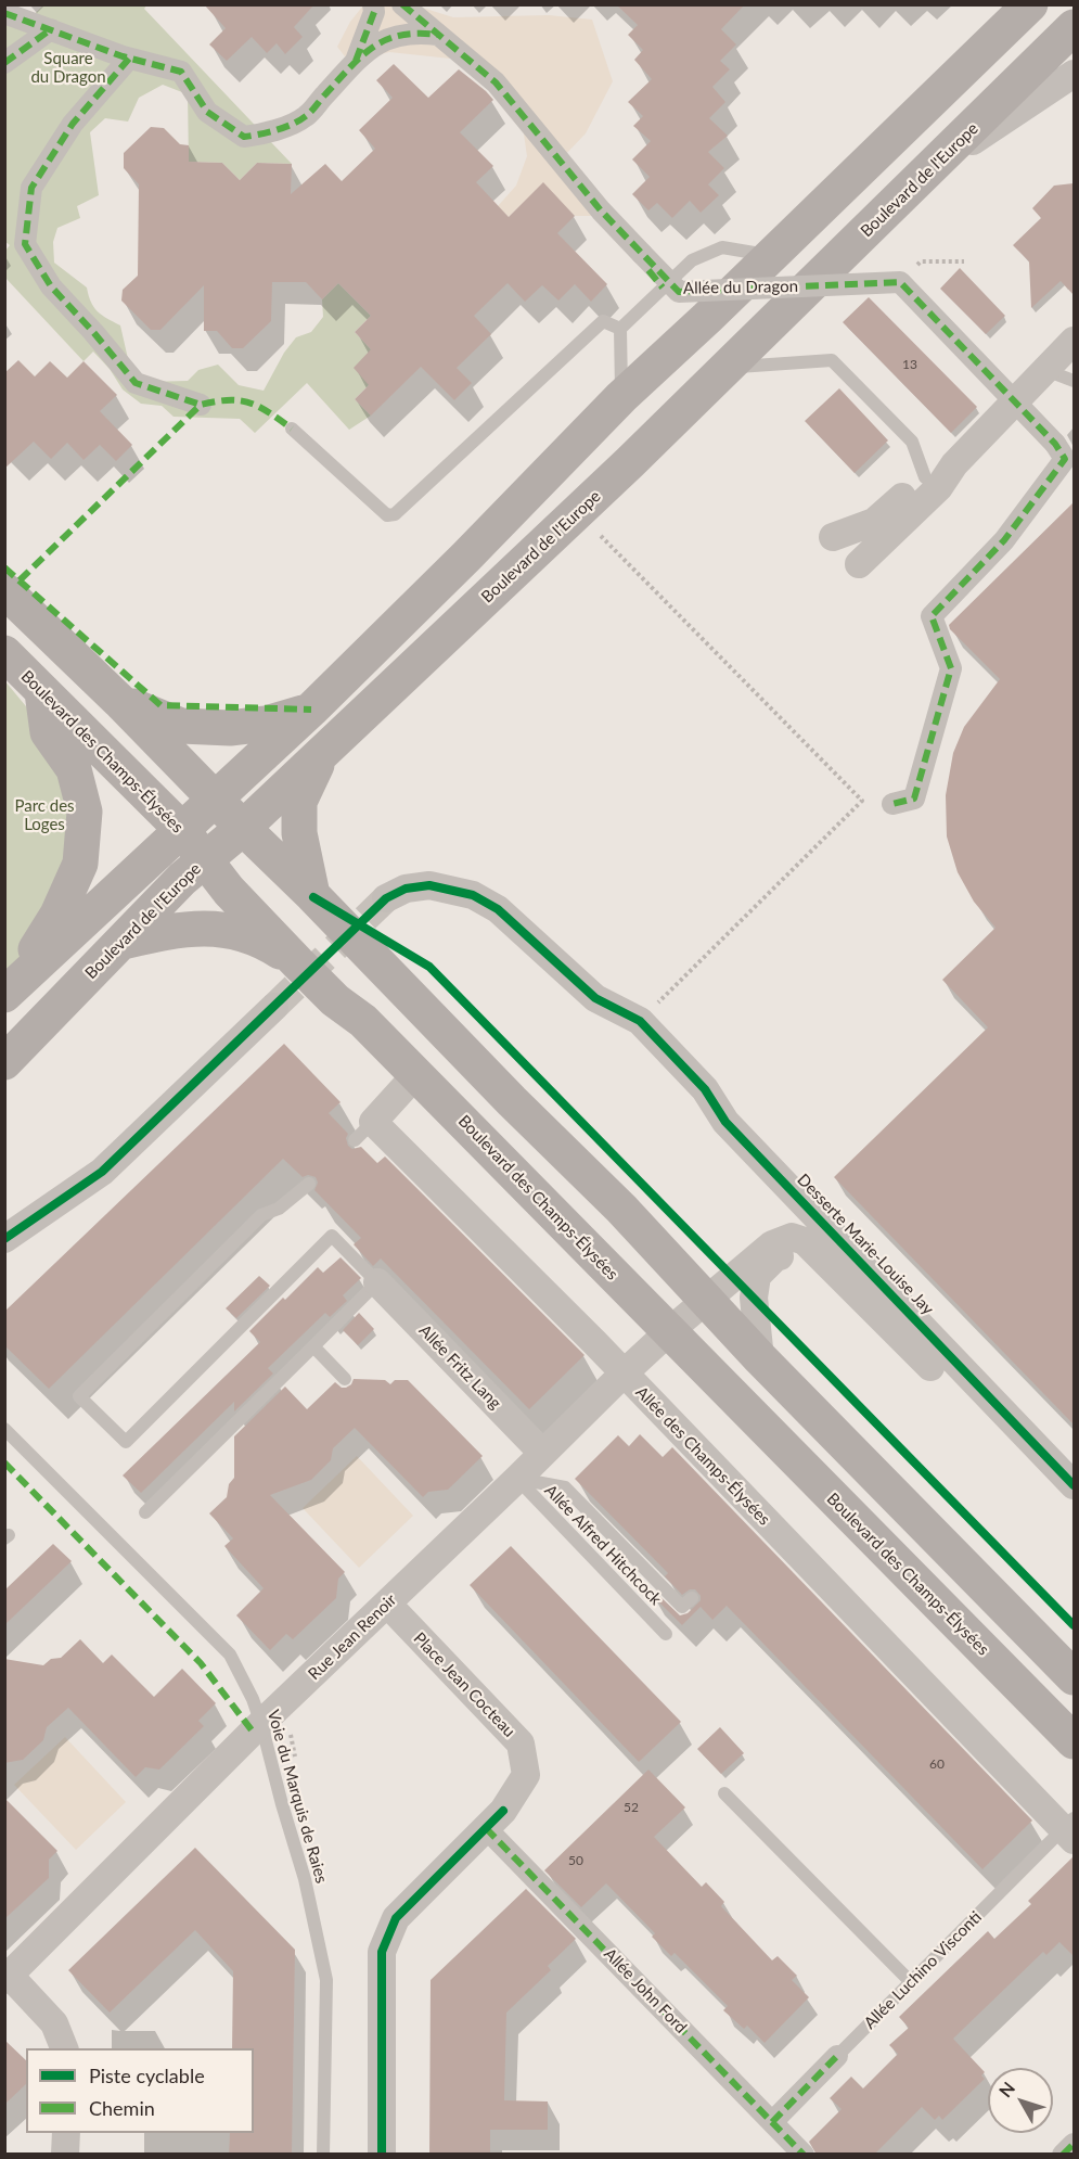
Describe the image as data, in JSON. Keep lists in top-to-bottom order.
{
  "streets": {
    "main road": ["Boulevard de l'Europe", "Boulevard des Champs-Élysées"],
    "street": [
      "Allée du Dragon",
      "Desserte Marie-Louise Jay",
      "Allée Fritz Lang",
      "Allée des Champs-Élysées",
      "Rue Jean Renoir",
      "Place Jean Cocteau",
      "Allée Luchino Visconti",
      "Allée John Ford"
    ],
    "lane": ["Allée Alfred Hitchcock", "Voie du Marquis de Raies"]
  },
  "crossings": [
    ["Boulevard de l'Europe", "Boulevard des Champs-Élysées"],
    ["Boulevard des Champs-Élysées", "Allée des Champs-Élysées"],
    ["Boulevard des Champs-Élysées", "Rue Jean Renoir"],
    ["Allée Fritz Lang", "Rue Jean Renoir"],
    ["Allée des Champs-Élysées", "Rue Jean Renoir"],
    ["Allée des Champs-Élysées", "Allée Luchino Visconti"],
    ["Allée Alfred Hitchcock", "Rue Jean Renoir"],
    ["Rue Jean Renoir", "Place Jean Cocteau"],
    ["Rue Jean Renoir", "Voie du Marquis de Raies"],
    ["Place Jean Cocteau", "Allée John Ford"],
    ["Allée Luchino Visconti", "Allée John Ford"]
  ],
  "parks": ["Square du Dragon", "Parc des Loges"],
  "house_numbers": [
    "13",
    "60",
    "52",
    "50"
  ],
  "legend": ["Piste cyclable", "Chemin"],
  "north": "top left"
}
